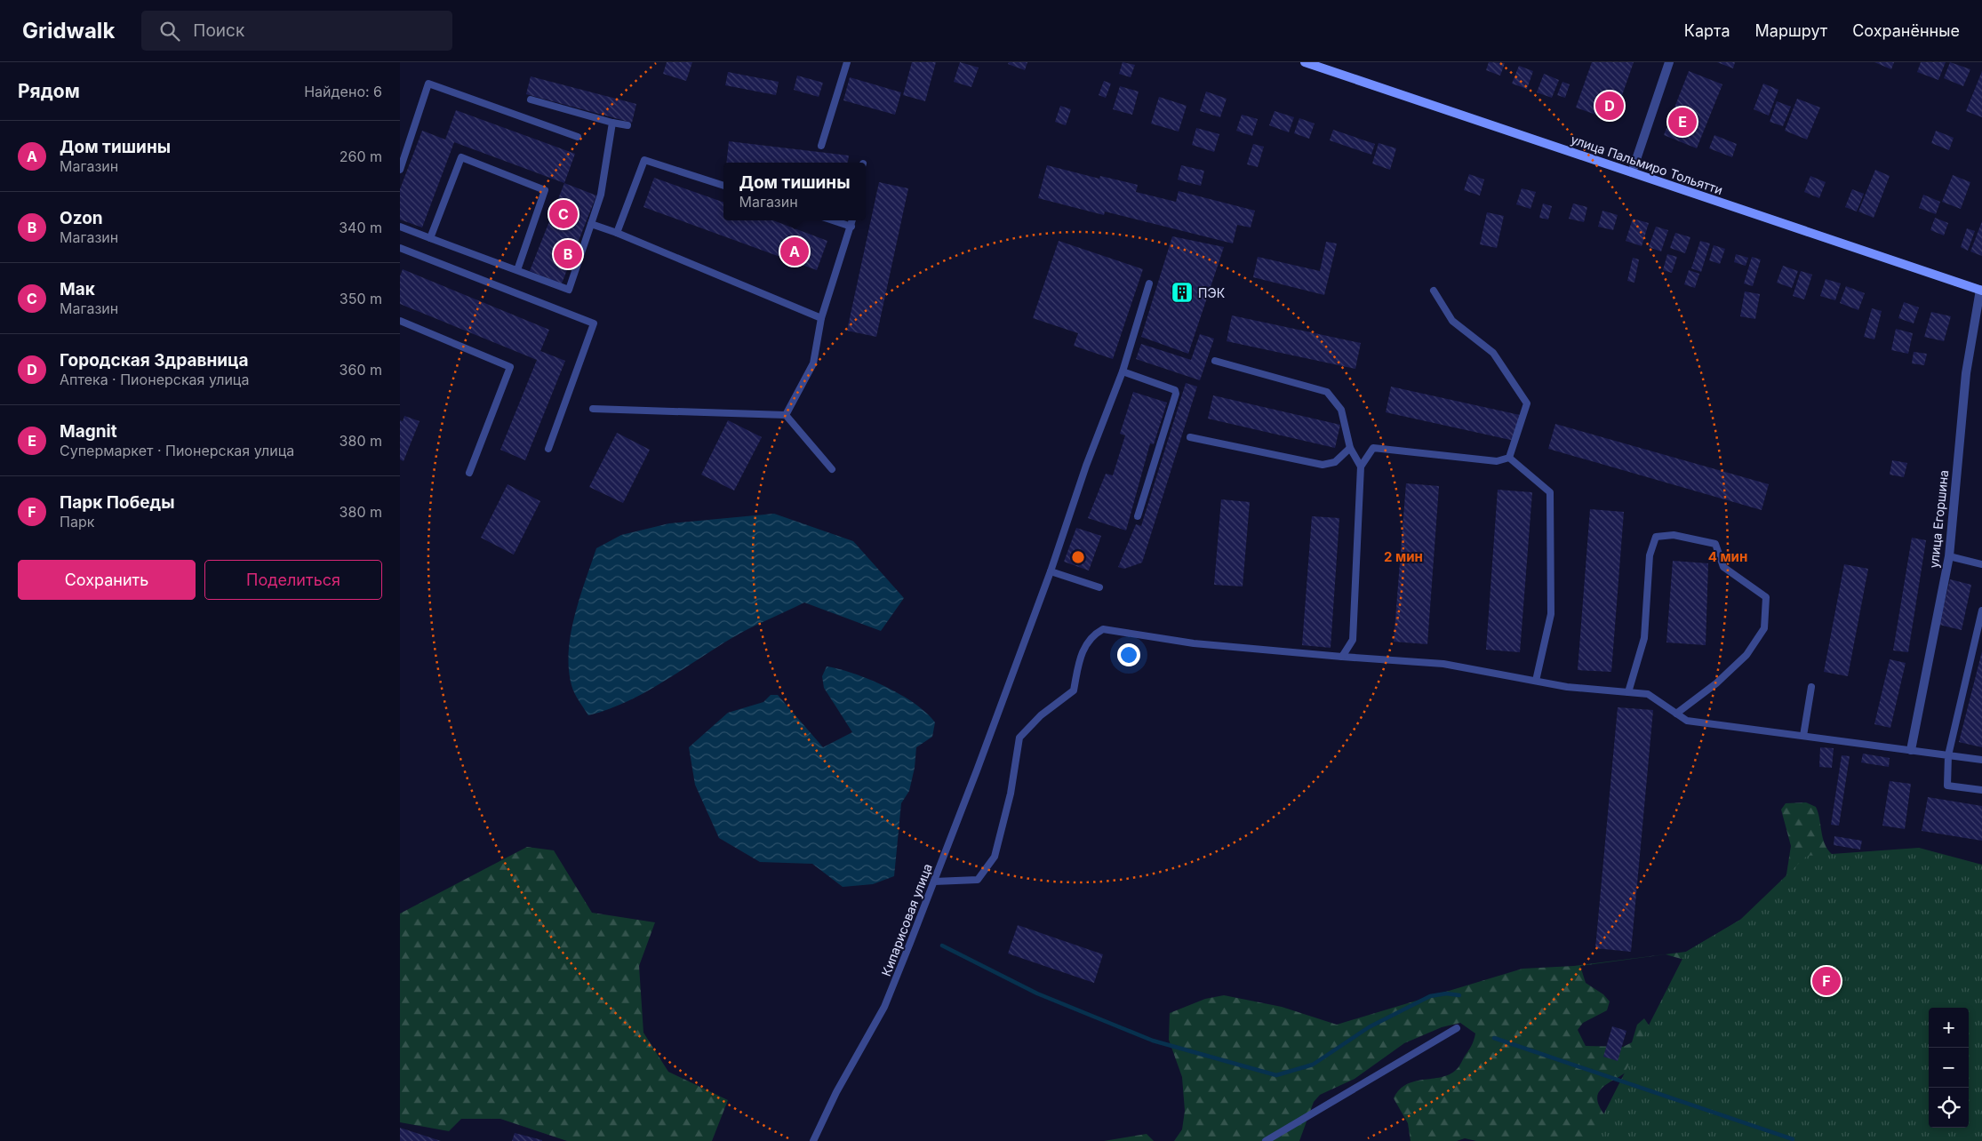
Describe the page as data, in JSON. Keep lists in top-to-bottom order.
{
  "streets": {
    "street": ["улица Пальмиро Тольятти", "улица Егоршина"],
    "lane": ["Кипарисовая улица"]
  },
  "crossings": [
    ["улица Пальмиро Тольятти", "улица Егоршина"]
  ],
  "places": {
    "building": ["ПЭК"]
  },
  "page": {
    "header": "Gridwalk",
    "search": "Поиск",
    "nav": ["Карта", "Маршрут", "Сохранённые"],
    "heading": ["Рядом", "Найдено: 6"],
    "pins": [
      "D",
      "E",
      "C",
      "A",
      "B",
      "F"
    ],
    "list": [
      {
        "mark": "A",
        "name": "Дом тишины",
        "note": "Магазин",
        "value": "260 m"
      },
      {
        "mark": "B",
        "name": "Ozon",
        "note": "Магазин",
        "value": "340 m"
      },
      {
        "mark": "C",
        "name": "Мак",
        "note": "Магазин",
        "value": "350 m"
      },
      {
        "mark": "D",
        "name": "Городская Здравница",
        "note": "Аптека · Пионерская улица",
        "value": "360 m"
      },
      {
        "mark": "E",
        "name": "Magnit",
        "note": "Супермаркет · Пионерская улица",
        "value": "380 m"
      },
      {
        "mark": "F",
        "name": "Парк Победы",
        "note": "Парк",
        "value": "380 m"
      }
    ],
    "popup": ["Дом тишины", "Магазин"],
    "buttons": ["Сохранить", "Поделиться"],
    "map_buttons": ["+", "−"]
  },
  "rings": ["2 мин", "4 мин"]
}
